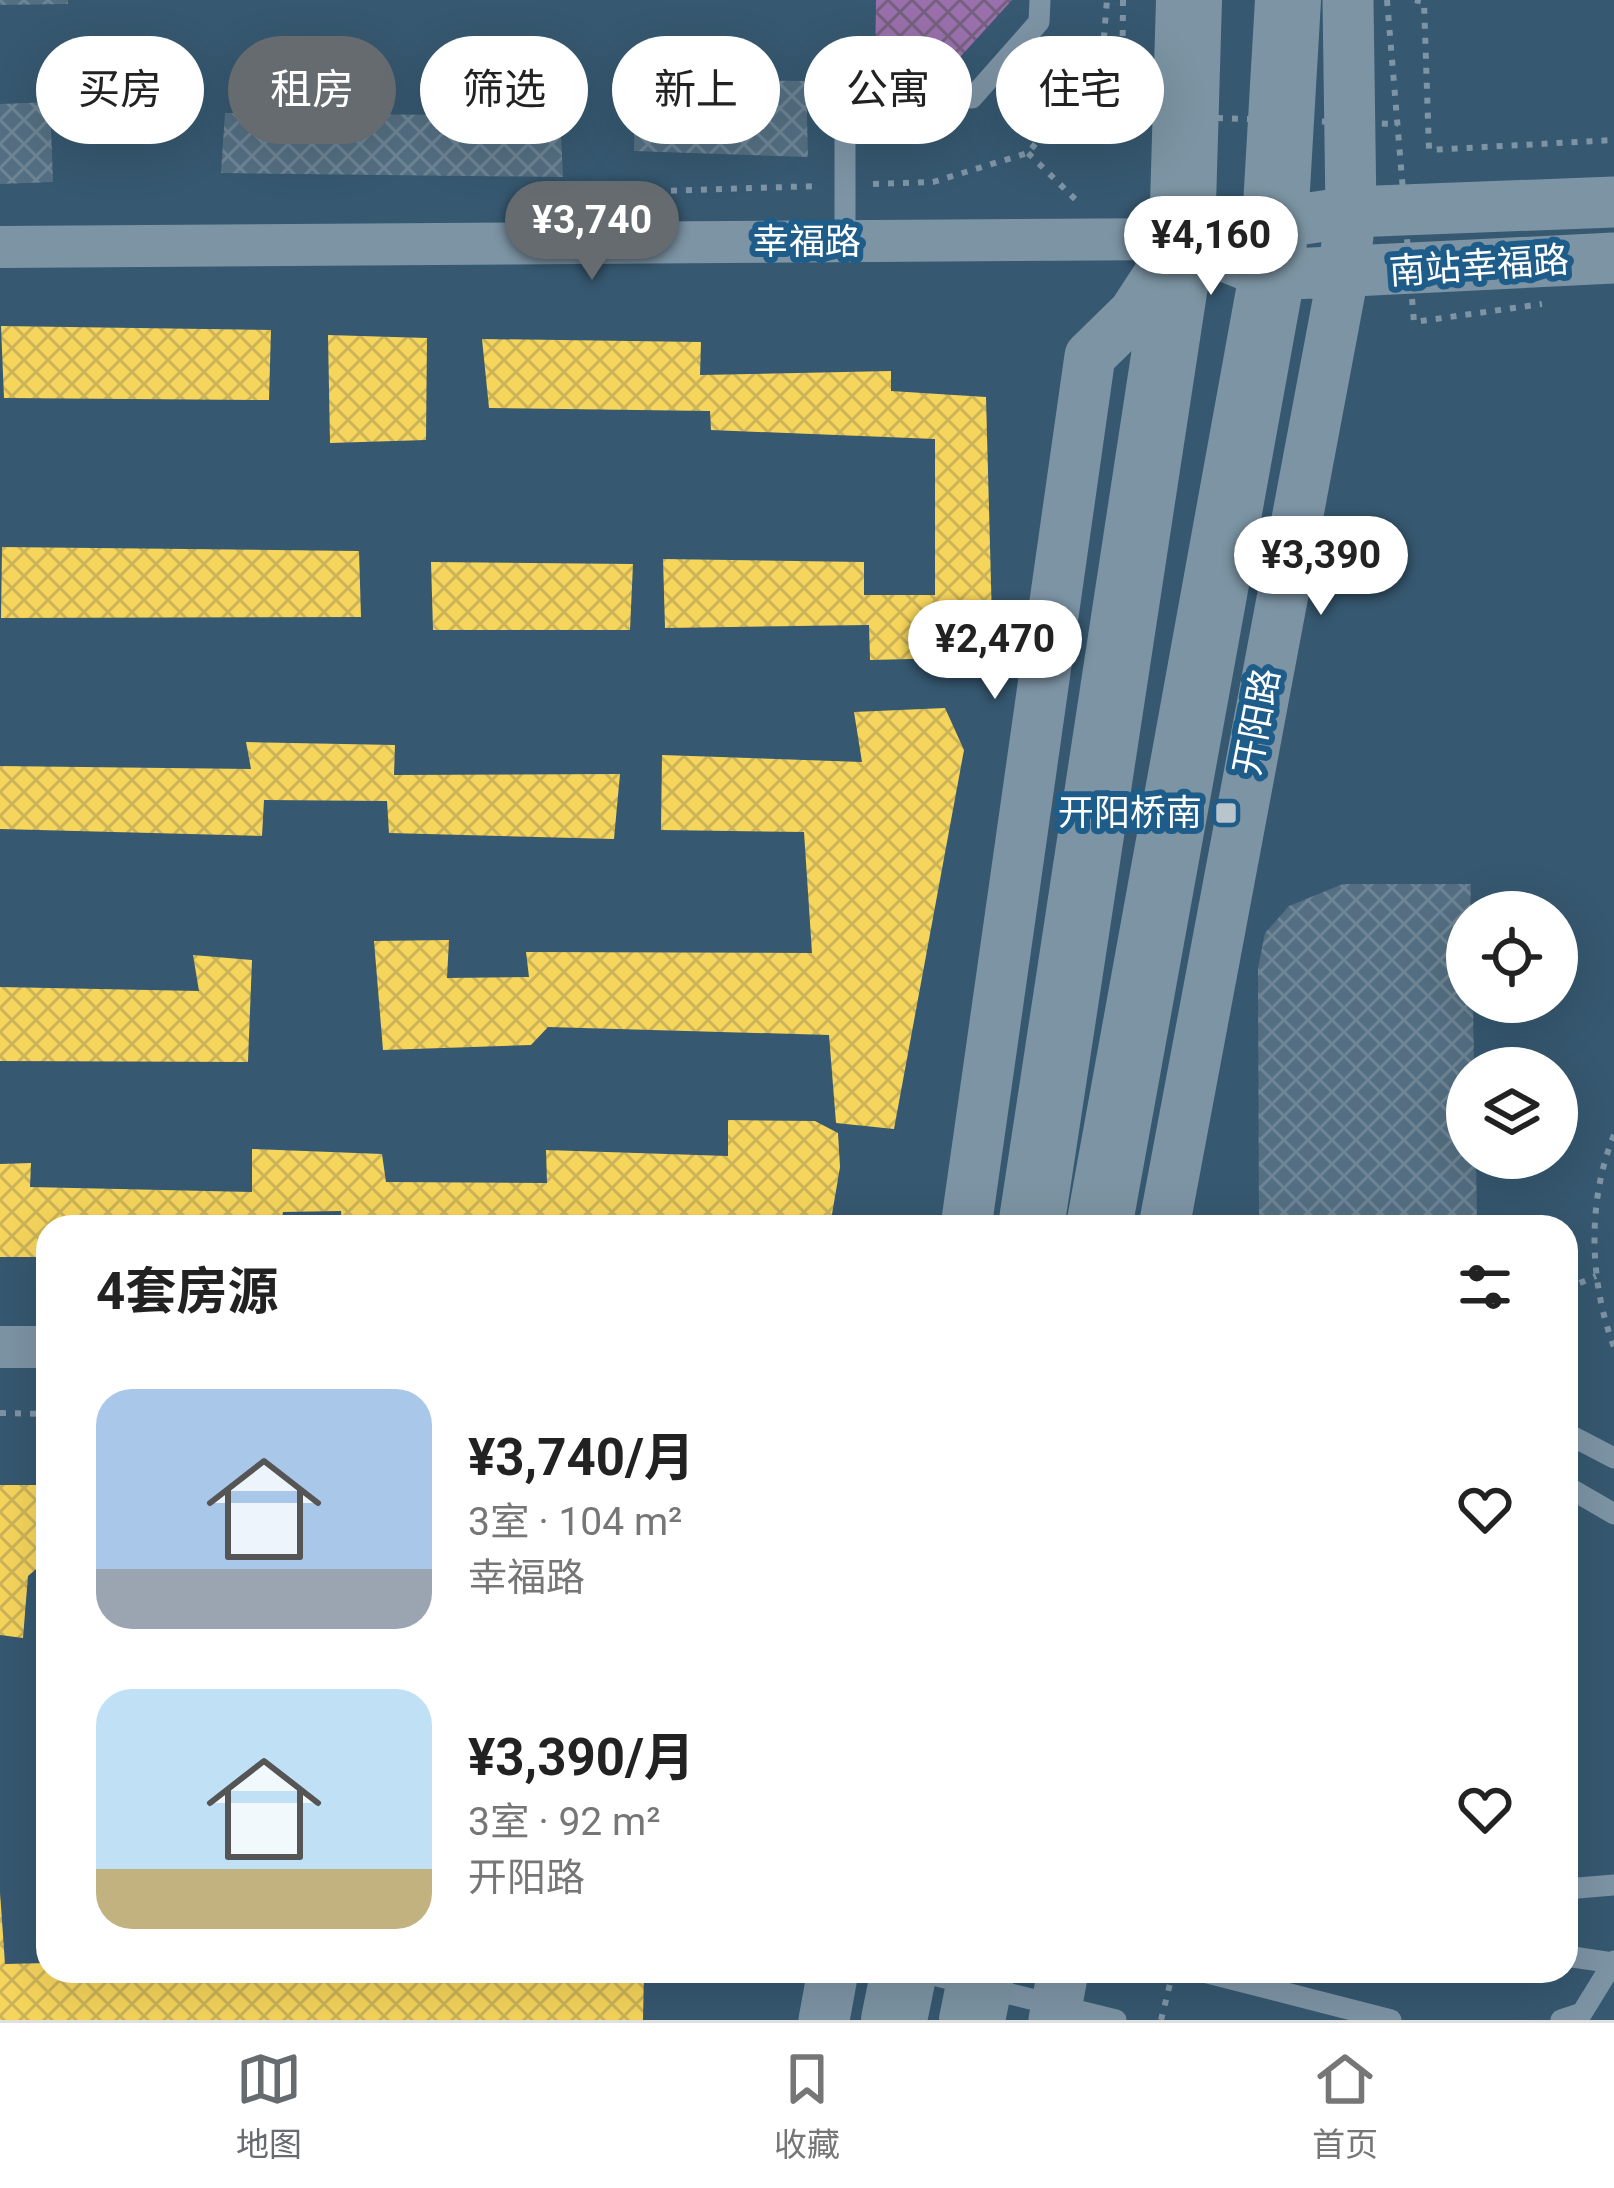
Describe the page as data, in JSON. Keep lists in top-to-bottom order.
{
  "streets": {
    "main road": ["开阳路"],
    "street": ["幸福路", "南站幸福路"]
  },
  "crossings": [
    ["南站幸福路", "开阳路"]
  ],
  "places": {
    "transit": ["开阳桥南"]
  },
  "page": {
    "chip": [
      "买房",
      "租房",
      "筛选",
      "新上",
      "公寓",
      "住宅"
    ],
    "price": [
      "¥3,740",
      "¥4,160",
      "¥3,390",
      "¥2,470"
    ],
    "heading": "4套房源",
    "list": [
      {
        "name": "¥3,740/月",
        "note": "3室 · 104 m² · 幸福路"
      },
      {
        "name": "¥3,390/月",
        "note": "3室 · 92 m² · 开阳路"
      }
    ],
    "tabs": ["地图", "收藏", "首页"]
  }
}
